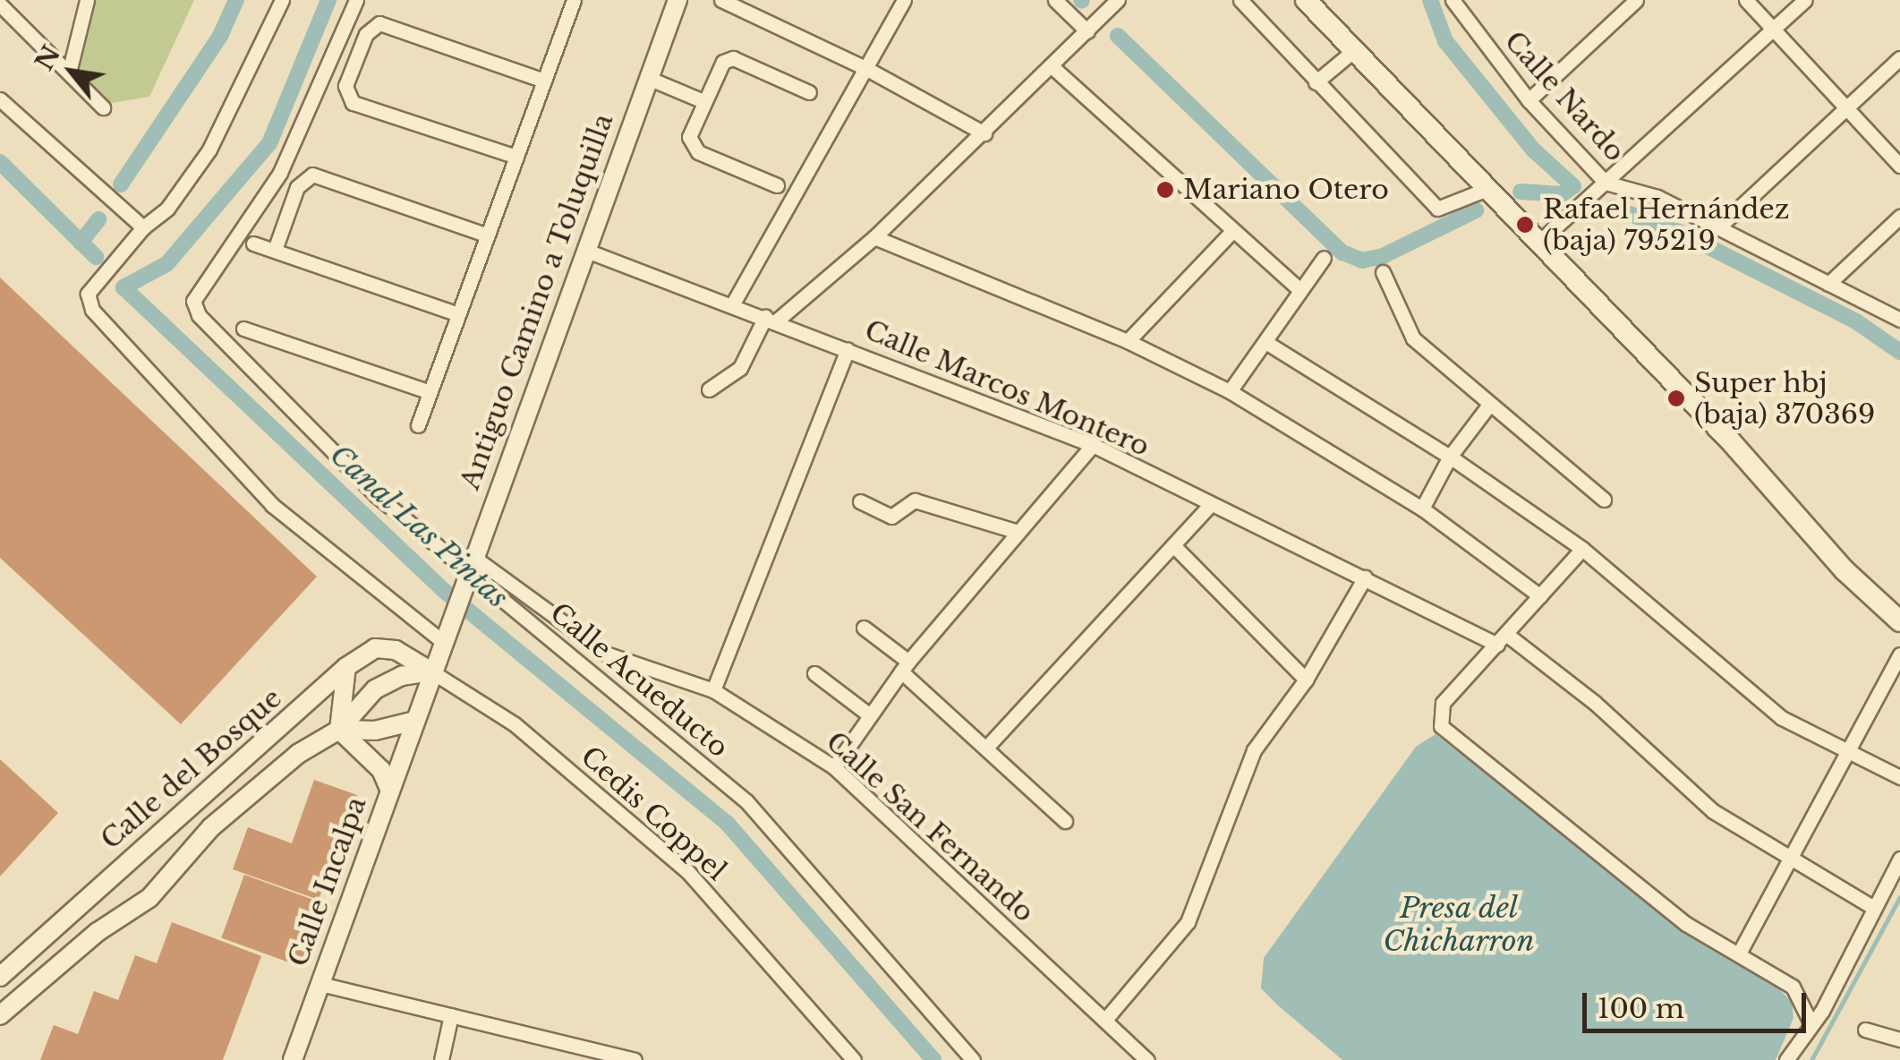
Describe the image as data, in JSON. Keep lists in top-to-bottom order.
{
  "streets": {
    "street": [
      "Calle Nardo",
      "Antiguo Camino a Toluquilla",
      "Calle Marcos Montero",
      "Calle Acueducto",
      "Calle del Bosque",
      "Cedis Coppel",
      "Calle San Fernando",
      "Calle Incalpa"
    ]
  },
  "crossings": [
    ["Antiguo Camino a Toluquilla", "Calle Marcos Montero"],
    ["Antiguo Camino a Toluquilla", "Calle Acueducto"],
    ["Antiguo Camino a Toluquilla", "Calle San Fernando"],
    ["Calle Acueducto", "Calle San Fernando"],
    ["Calle del Bosque", "Cedis Coppel"],
    ["Calle del Bosque", "Calle Incalpa"],
    ["Cedis Coppel", "Calle Incalpa"]
  ],
  "water": ["Canal Las Pintas", "Presa del Chicharron"],
  "places": ["Mariano Otero", "Rafael Hernández (baja) 795219", "Super hbj (baja) 370369"],
  "scale_bar": "100 m",
  "north": "top left"
}
